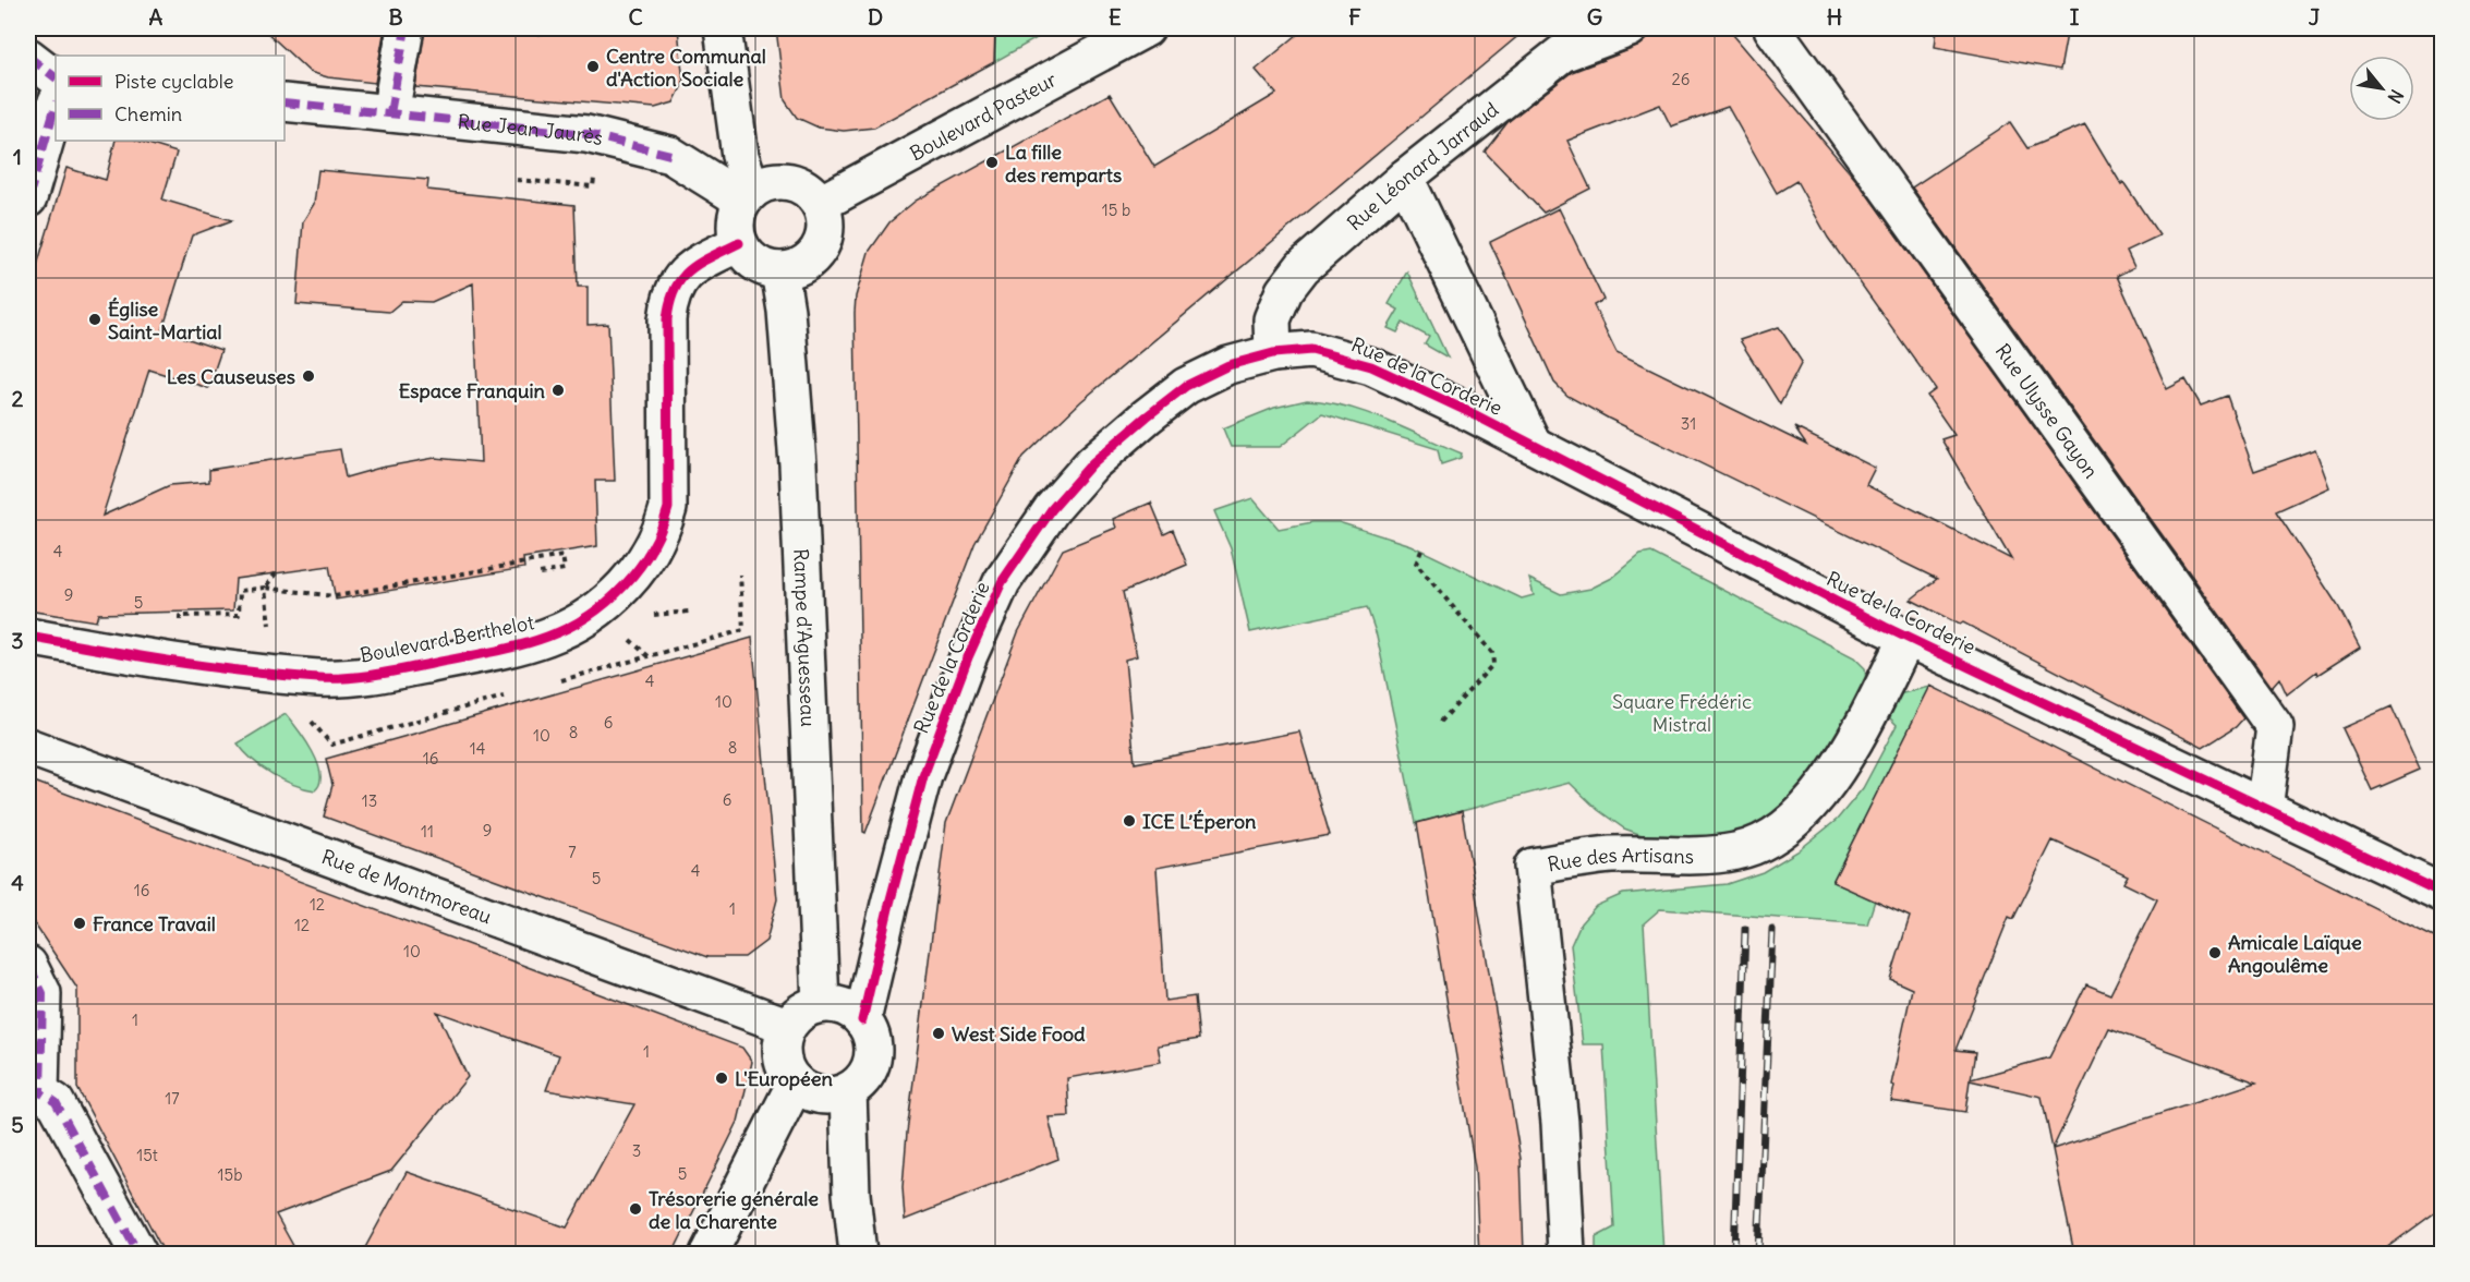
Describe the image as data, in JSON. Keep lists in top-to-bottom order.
{
  "streets": {
    "street": [
      "Boulevard Pasteur",
      "Rue Jean Jaurès",
      "Rue Léonard Jarraud",
      "Rue de la Corderie",
      "Rue Ulysse Gayon",
      "Rampe d'Aguesseau",
      "Boulevard Berthelot",
      "Rue des Artisans",
      "Rue de Montmoreau"
    ]
  },
  "crossings": [
    ["Boulevard Pasteur", "Rue Jean Jaurès"],
    ["Boulevard Pasteur", "Rampe d'Aguesseau"],
    ["Boulevard Pasteur", "Boulevard Berthelot"],
    ["Rue Jean Jaurès", "Rampe d'Aguesseau"],
    ["Rue Jean Jaurès", "Boulevard Berthelot"],
    ["Rue Léonard Jarraud", "Rue de la Corderie"],
    ["Rue de la Corderie", "Rue Ulysse Gayon"],
    ["Rue de la Corderie", "Rampe d'Aguesseau"],
    ["Rue de la Corderie", "Rue des Artisans"],
    ["Rue de la Corderie", "Rue de Montmoreau"],
    ["Rampe d'Aguesseau", "Boulevard Berthelot"],
    ["Rampe d'Aguesseau", "Rue de Montmoreau"]
  ],
  "parks": ["Square Frédéric Mistral"],
  "places": [
    "Centre Communal d'Action Sociale",
    "La fille des remparts",
    "Église Saint-Martial",
    "Les Causeuses",
    "Espace Franquin",
    "ICE L’Éperon",
    "France Travail",
    "Amicale Laïque Angoulême",
    "West Side Food",
    "L'Européen",
    "Trésorerie générale de la Charente"
  ],
  "house_numbers": [
    "26",
    "15 b",
    "31",
    "4",
    "9",
    "5",
    "4",
    "10",
    "6",
    "8",
    "10",
    "8",
    "14",
    "16",
    "6",
    "13",
    "9",
    "11",
    "7",
    "4",
    "5",
    "16",
    "12",
    "1",
    "12",
    "10",
    "1",
    "1",
    "17",
    "3",
    "15t",
    "5",
    "15b"
  ],
  "legend": ["Piste cyclable", "Chemin"],
  "north": "bottom right",
  "grid": {
    "columns": [
      "A",
      "B",
      "C",
      "D",
      "E",
      "F",
      "G",
      "H",
      "I",
      "J"
    ],
    "rows": [
      "1",
      "2",
      "3",
      "4",
      "5"
    ]
  }
}
